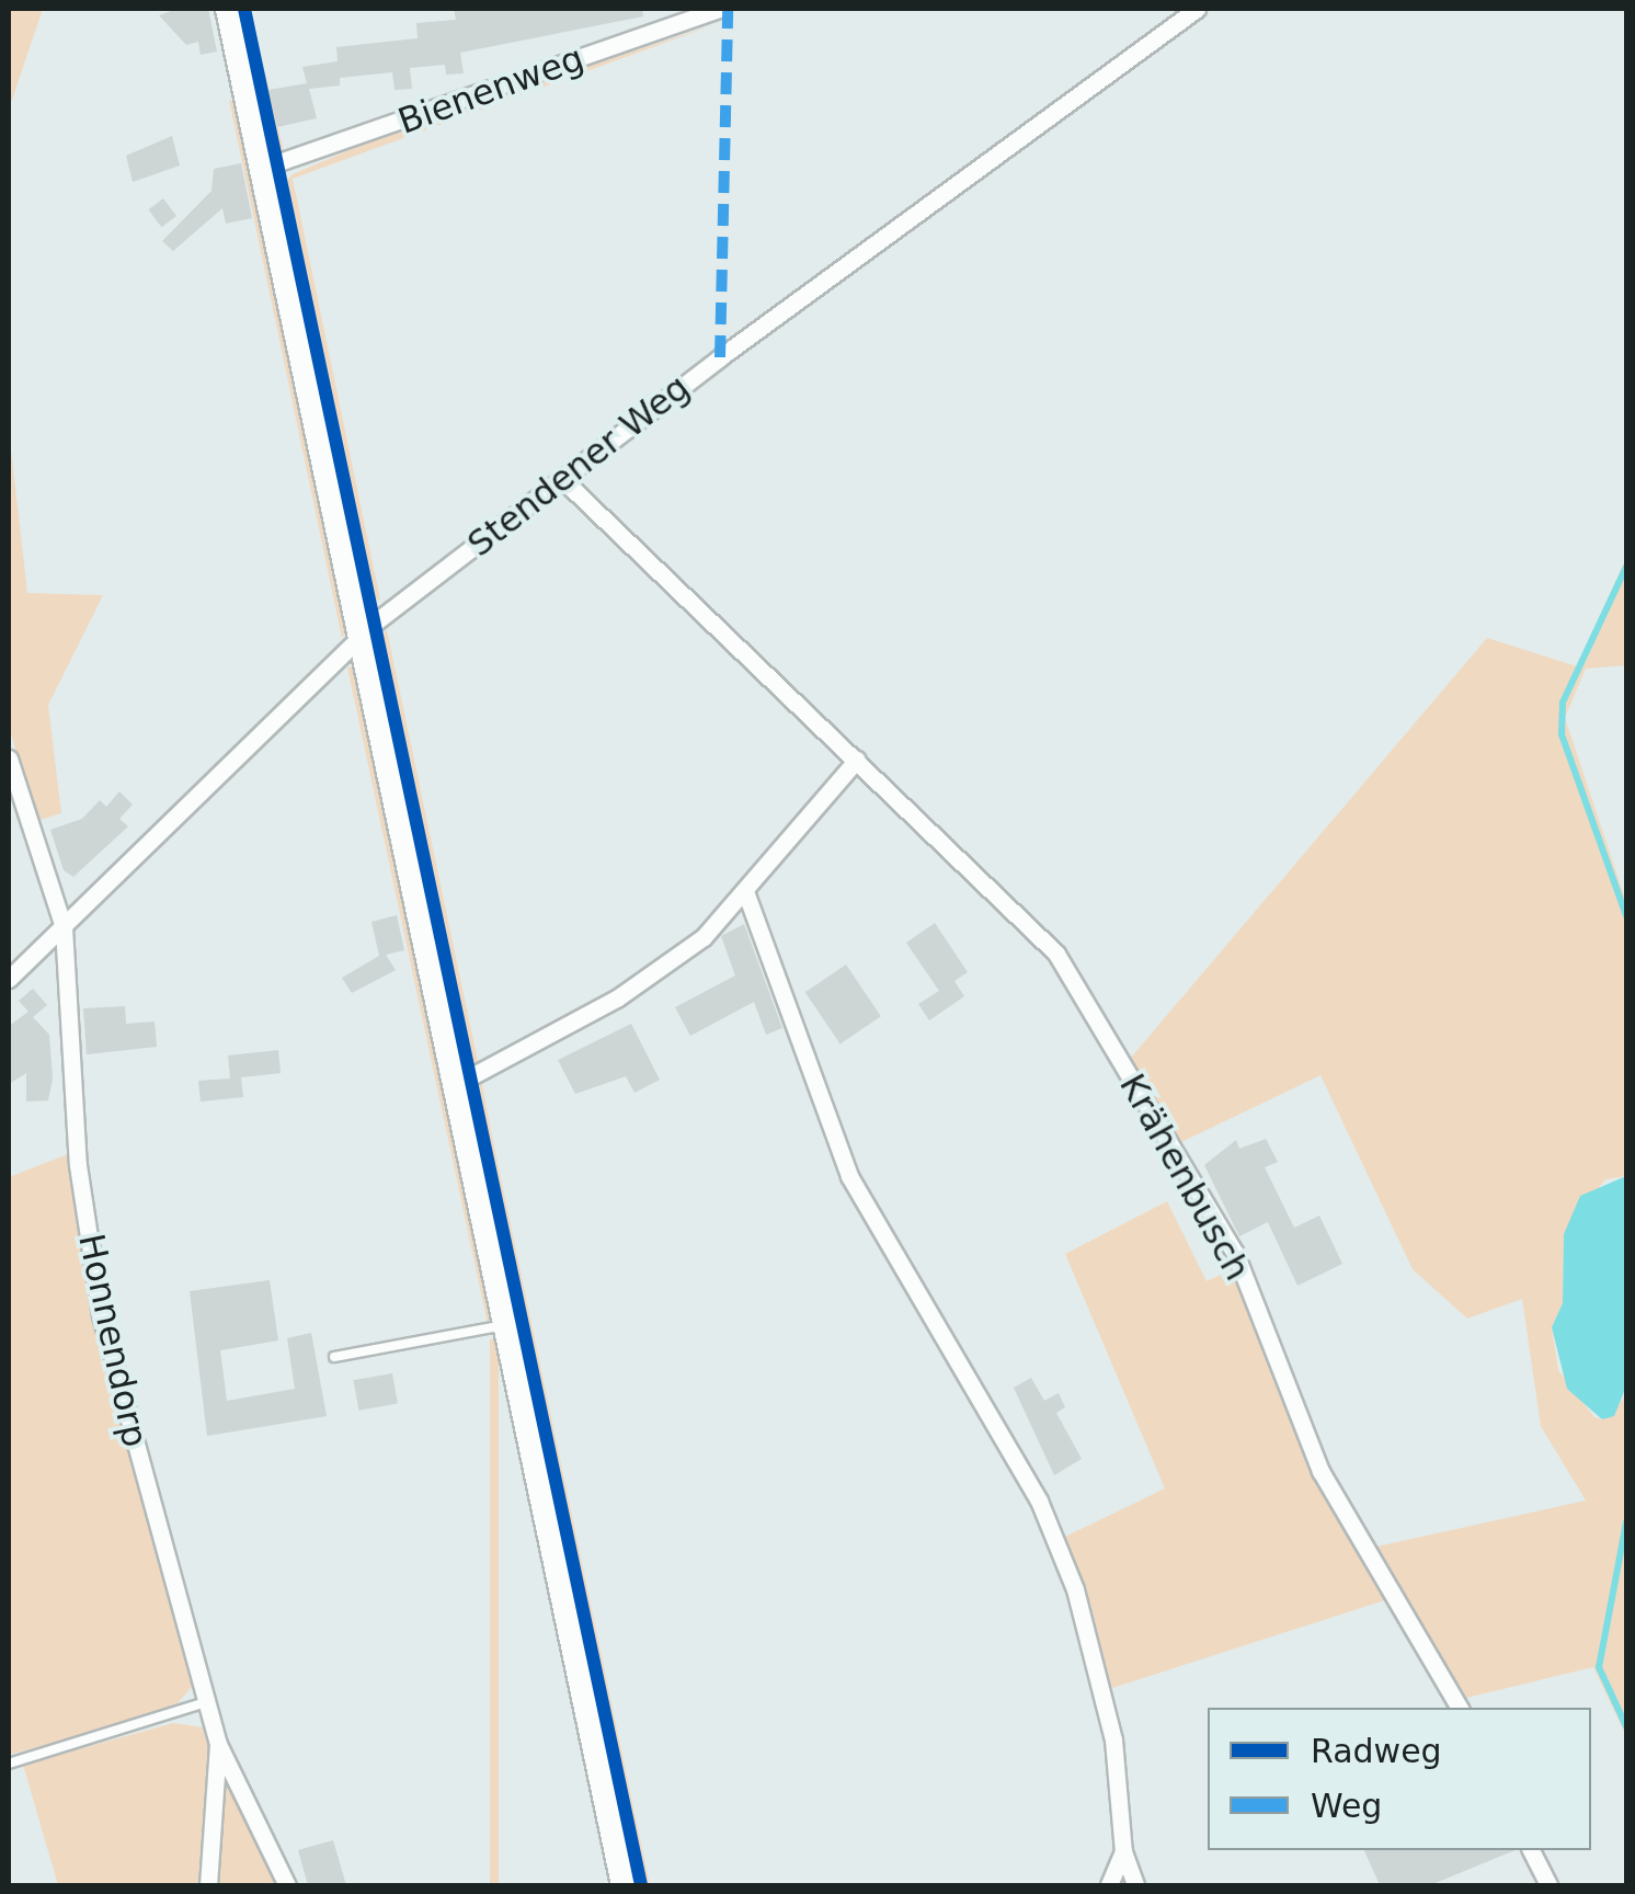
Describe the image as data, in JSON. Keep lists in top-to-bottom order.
{
  "streets": {
    "street": [
      "Bienenweg",
      "Stendener Weg",
      "Krähenbusch",
      "Honnendorp"
    ]
  },
  "crossings": [
    ["Stendener Weg", "Krähenbusch"],
    ["Stendener Weg", "Honnendorp"]
  ],
  "legend": ["Radweg", "Weg"]
}
